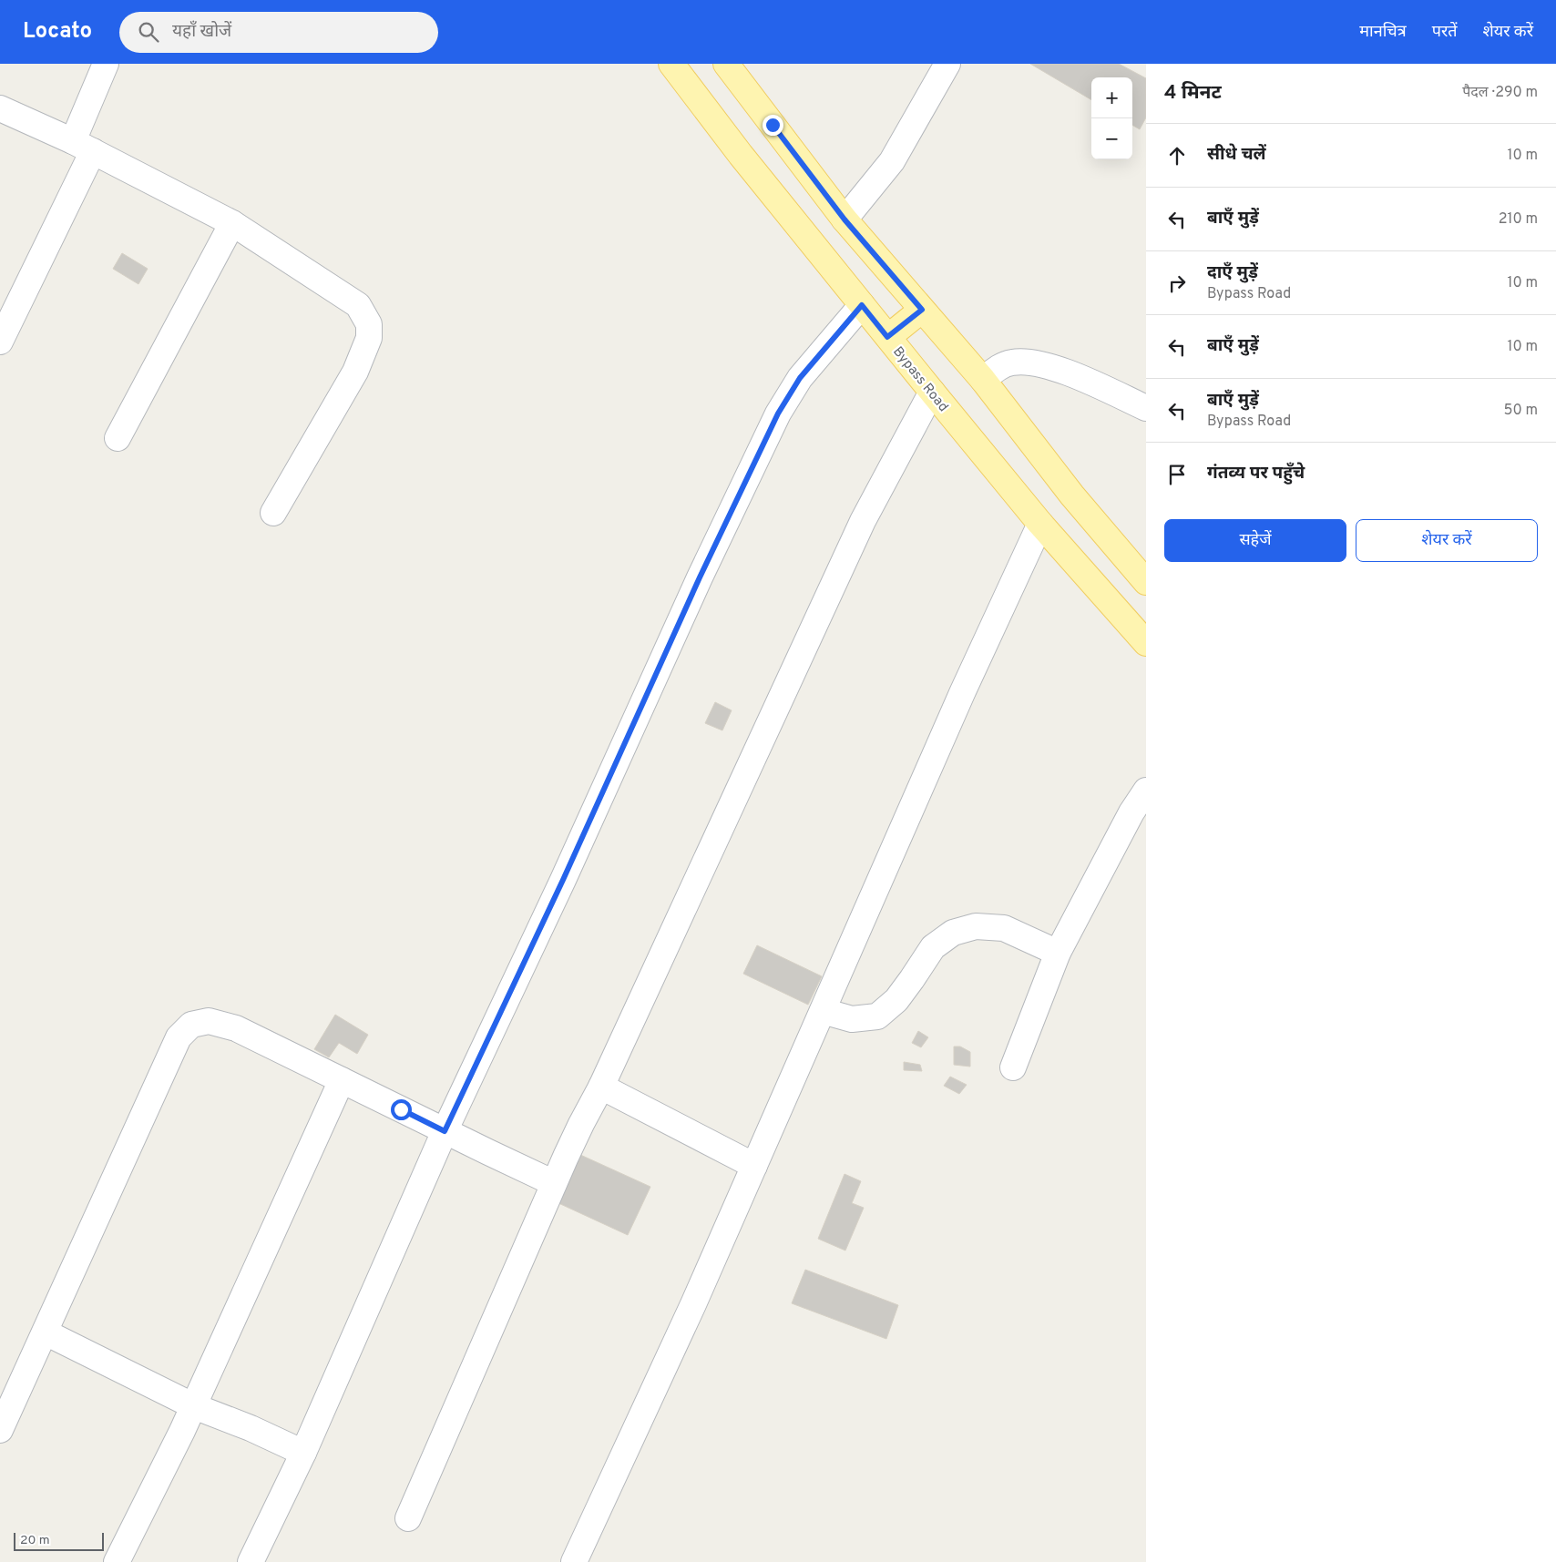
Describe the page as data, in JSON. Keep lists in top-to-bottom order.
{
  "streets": {
    "main road": ["Bypass Road"]
  },
  "scale_bar": "20 m",
  "page": {
    "header": "Locato",
    "search": "यहाँ खोजें",
    "nav": ["मानचित्र", "परतें", "शेयर करें"],
    "heading": ["4 मिनट", "पैदल · 290 m"],
    "map_buttons": ["+", "−"],
    "list": [
      ["सीधे चलें", "10 m"],
      ["बाएँ मुड़ें", "210 m"],
      ["दाएँ मुड़ें", "Bypass Road", "10 m"],
      ["बाएँ मुड़ें", "10 m"],
      ["बाएँ मुड़ें", "Bypass Road", "50 m"],
      "गंतव्य पर पहुँचे"
    ],
    "buttons": ["सहेजें", "शेयर करें"],
    "scale": "20 m"
  }
}
